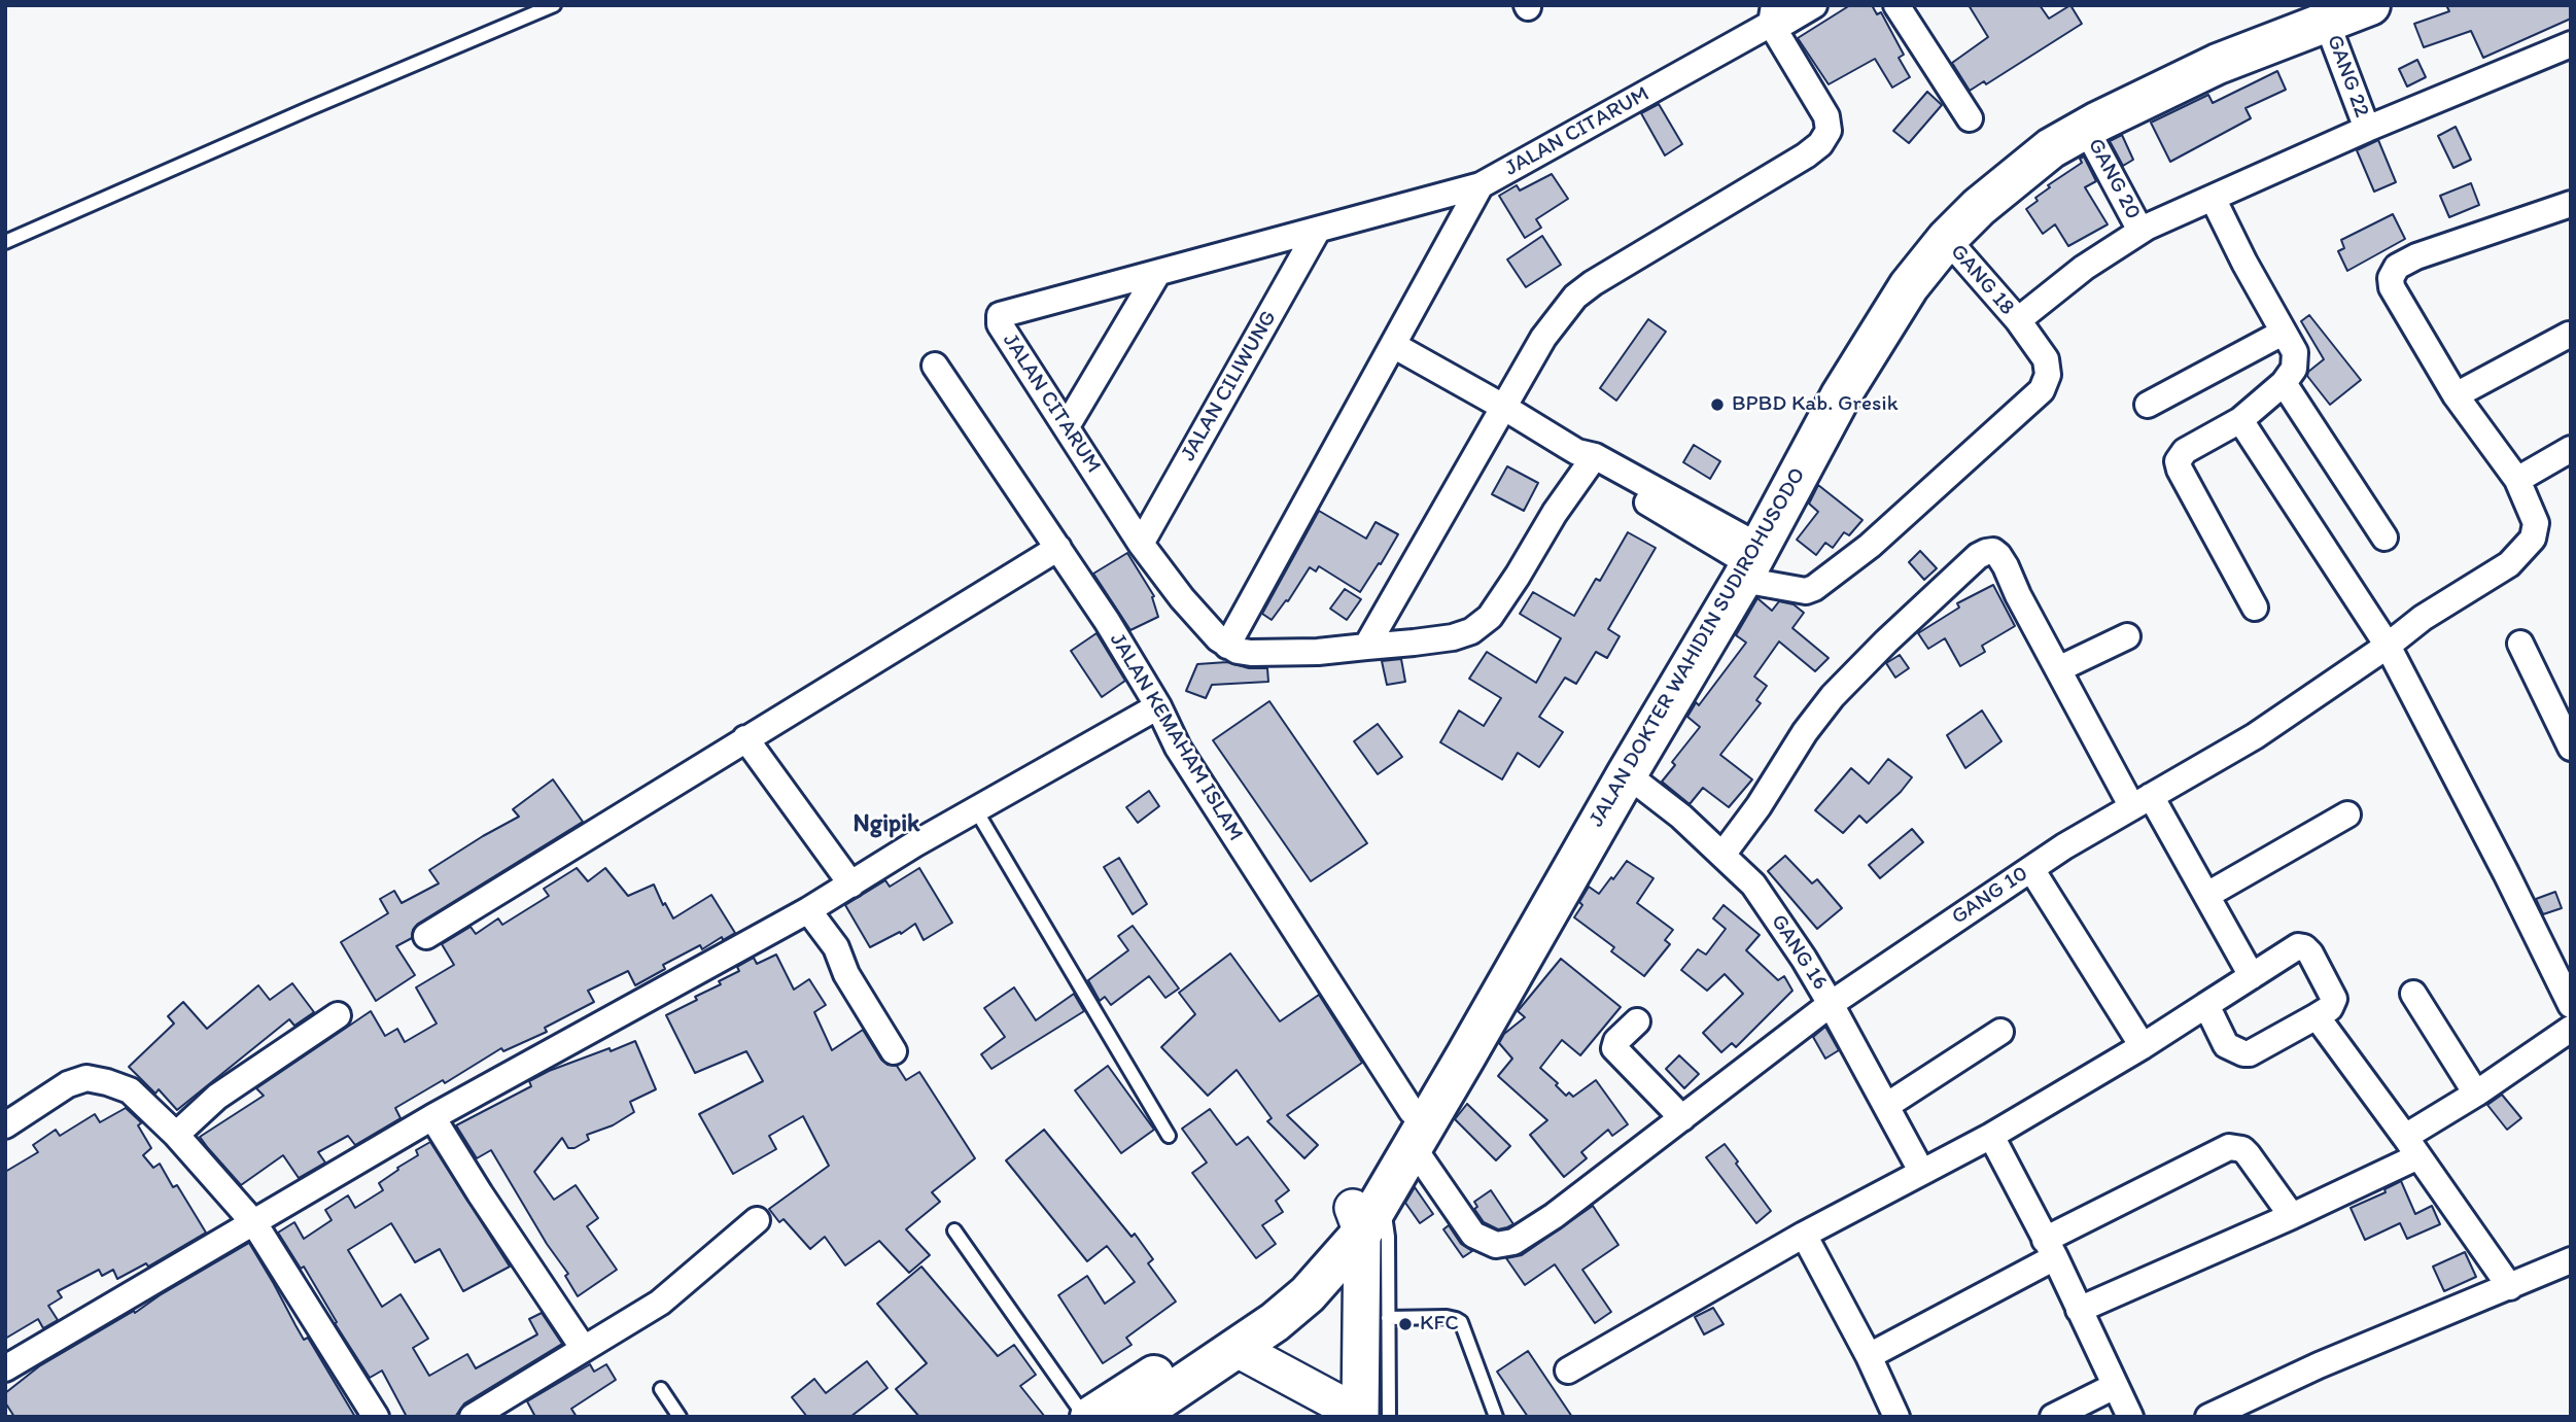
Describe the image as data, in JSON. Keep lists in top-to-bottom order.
{
  "streets": {
    "highway": ["JALAN DOKTER WAHIDIN SUDIROHUSODO"],
    "street": [
      "GANG 22",
      "JALAN CITARUM",
      "GANG 20",
      "GANG 18",
      "JALAN CILIWUNG",
      "JALAN KEMAHAM ISLAM",
      "GANG 10",
      "GANG 16"
    ]
  },
  "crossings": [
    ["GANG 22", "JALAN DOKTER WAHIDIN SUDIROHUSODO"],
    ["JALAN CITARUM", "JALAN CILIWUNG"],
    ["GANG 20", "JALAN DOKTER WAHIDIN SUDIROHUSODO"],
    ["GANG 18", "JALAN DOKTER WAHIDIN SUDIROHUSODO"],
    ["JALAN DOKTER WAHIDIN SUDIROHUSODO", "JALAN KEMAHAM ISLAM"],
    ["JALAN DOKTER WAHIDIN SUDIROHUSODO", "GANG 10"],
    ["JALAN DOKTER WAHIDIN SUDIROHUSODO", "GANG 16"],
    ["JALAN KEMAHAM ISLAM", "GANG 10"],
    ["GANG 10", "GANG 16"]
  ],
  "districts": ["Ngipik"],
  "places": ["BPBD Kab. Gresik", "KFC"]
}
